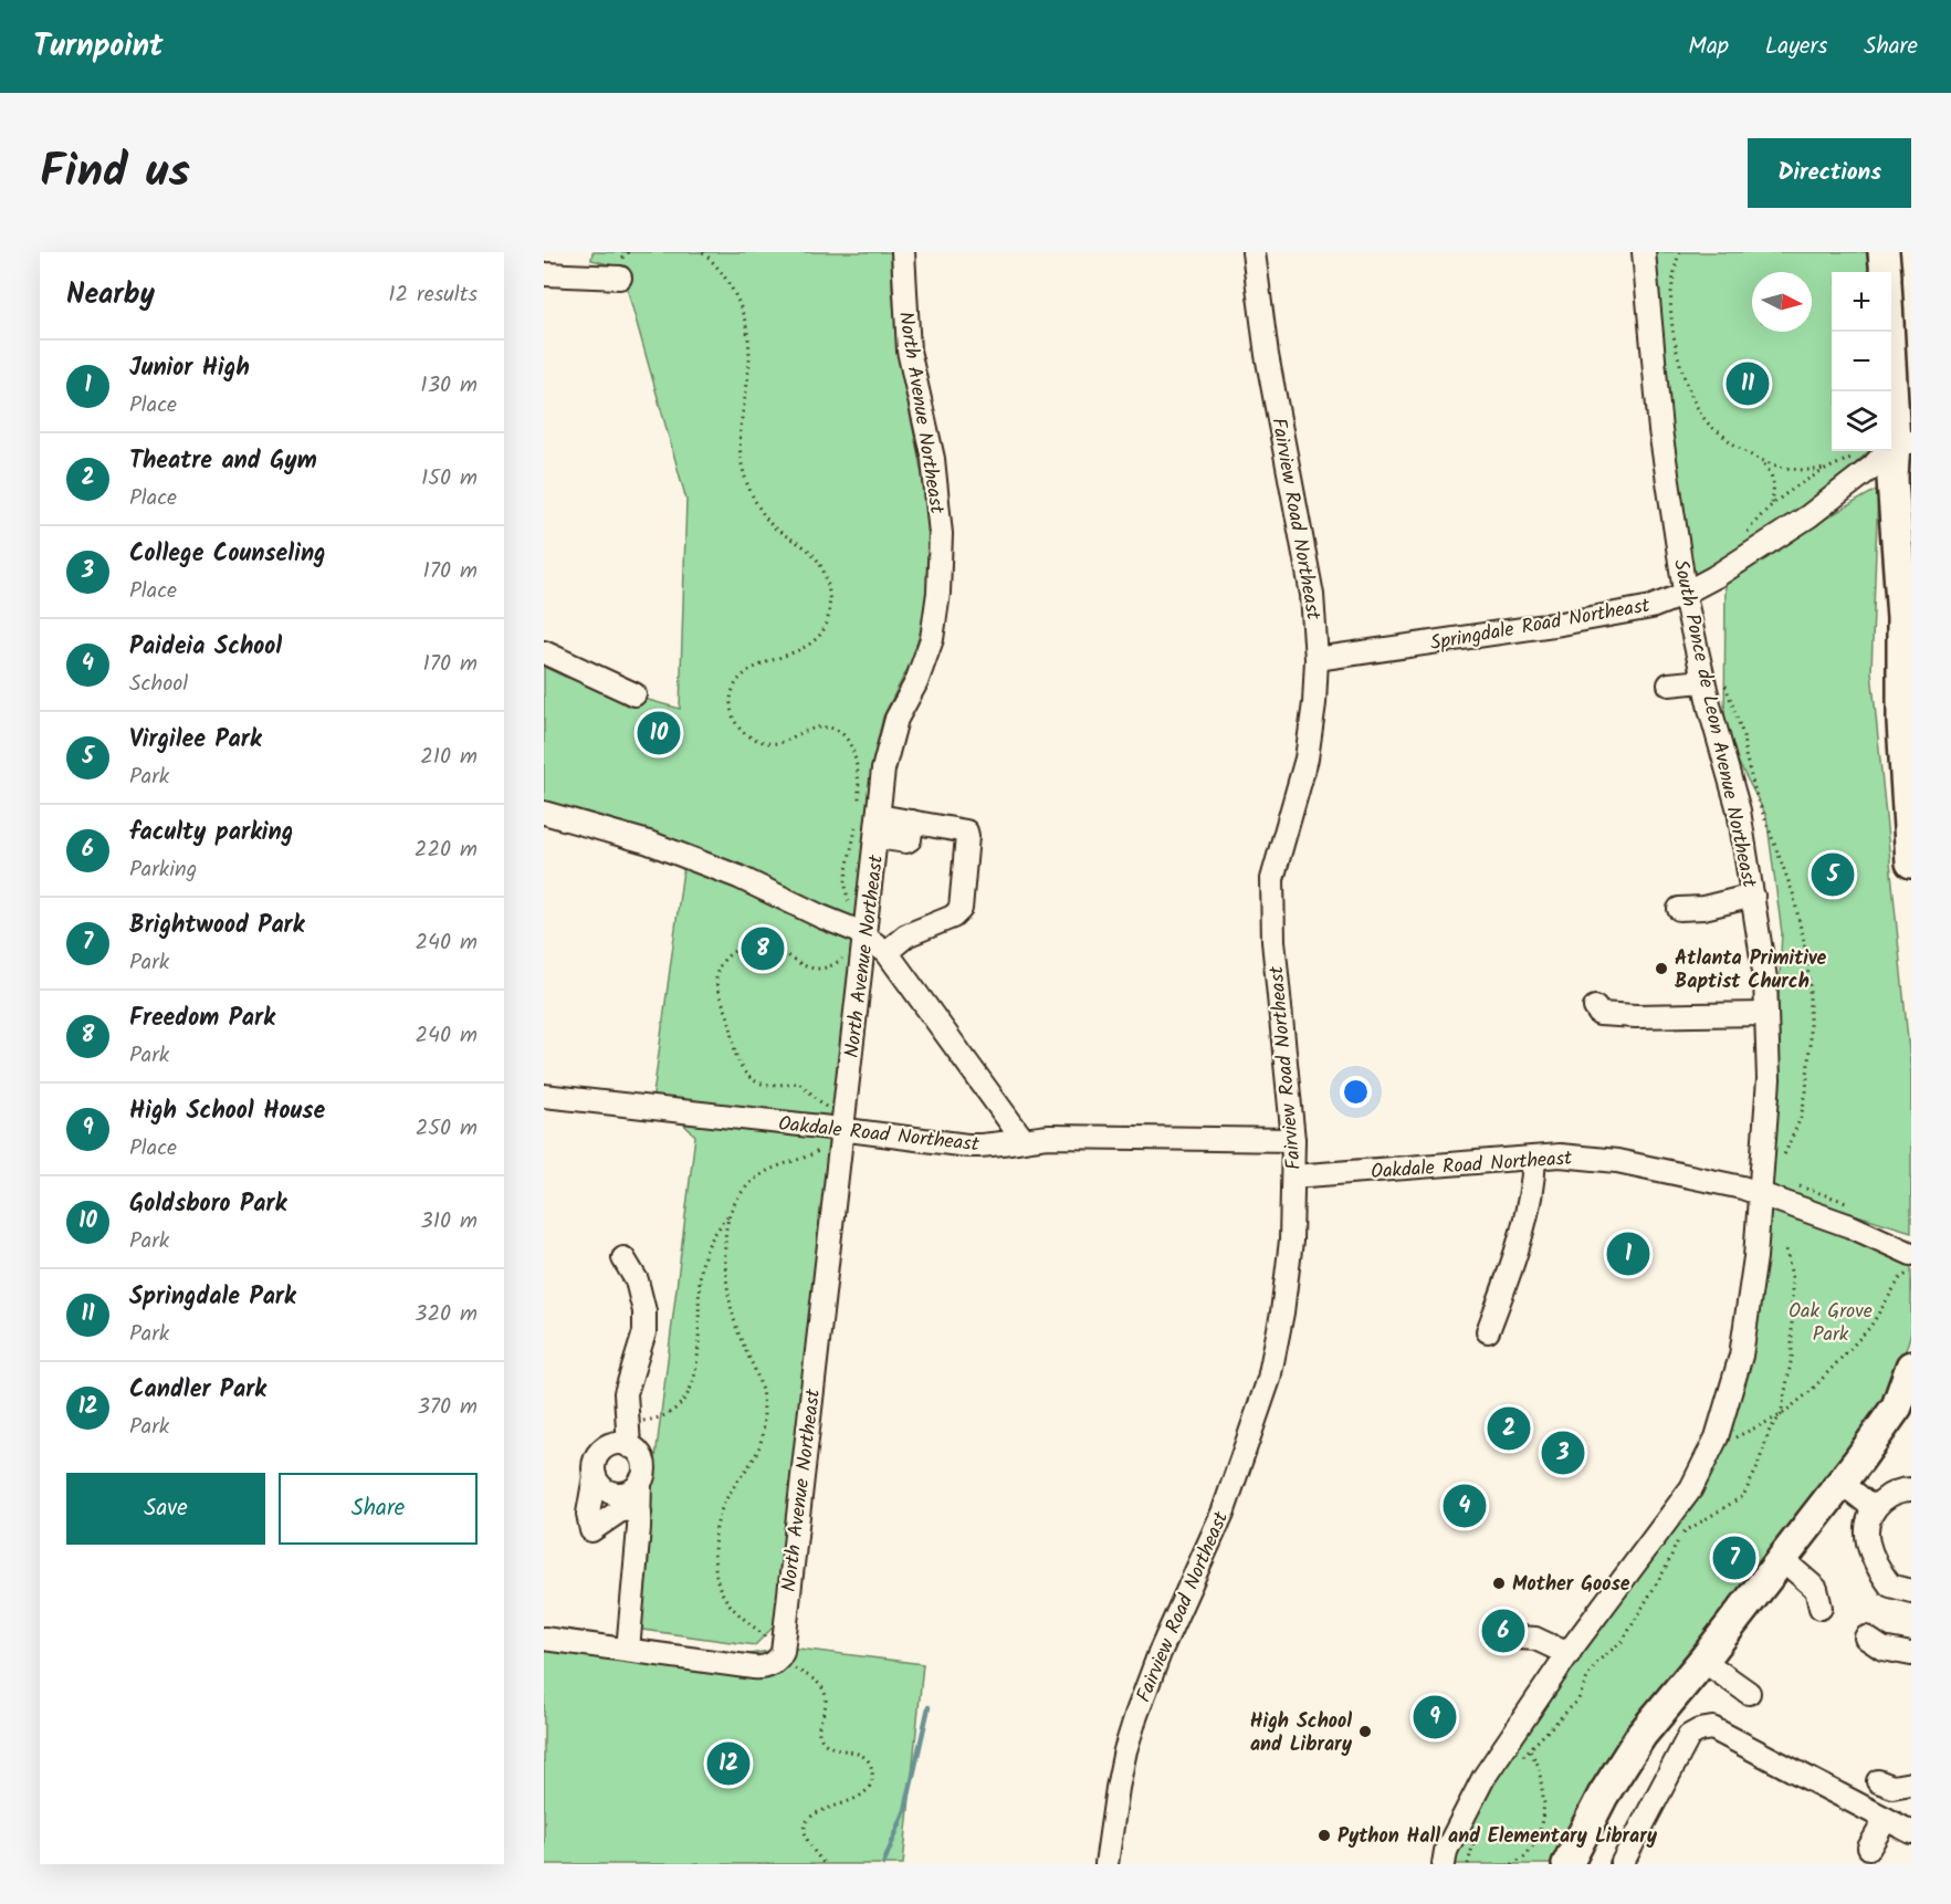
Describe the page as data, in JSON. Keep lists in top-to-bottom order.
{
  "streets": {
    "street": [
      "North Avenue Northeast",
      "Fairview Road Northeast",
      "Springdale Road Northeast",
      "South Ponce de Leon Avenue Northeast",
      "Oakdale Road Northeast"
    ]
  },
  "crossings": [
    ["North Avenue Northeast", "Oakdale Road Northeast"],
    ["Fairview Road Northeast", "Springdale Road Northeast"],
    ["Fairview Road Northeast", "Oakdale Road Northeast"],
    ["Springdale Road Northeast", "South Ponce de Leon Avenue Northeast"],
    ["South Ponce de Leon Avenue Northeast", "Oakdale Road Northeast"]
  ],
  "parks": ["Oak Grove Park"],
  "places": [
    "Atlanta Primitive Baptist Church",
    "Mother Goose",
    "High School and Library",
    "Python Hall and Elementary Library"
  ],
  "north": "right",
  "page": {
    "header": "Turnpoint",
    "nav": ["Map", "Layers", "Share"],
    "title": "Find us",
    "buttons": [
      "Directions",
      ["Save", "Share"]
    ],
    "heading": ["Nearby", "12 results"],
    "map_buttons": ["+", "−"],
    "list": [
      {
        "mark": "1",
        "name": "Junior High",
        "note": "Place",
        "value": "130 m"
      },
      {
        "mark": "2",
        "name": "Theatre and Gym",
        "note": "Place",
        "value": "150 m"
      },
      {
        "mark": "3",
        "name": "College Counseling",
        "note": "Place",
        "value": "170 m"
      },
      {
        "mark": "4",
        "name": "Paideia School",
        "note": "School",
        "value": "170 m"
      },
      {
        "mark": "5",
        "name": "Virgilee Park",
        "note": "Park",
        "value": "210 m"
      },
      {
        "mark": "6",
        "name": "faculty parking",
        "note": "Parking",
        "value": "220 m"
      },
      {
        "mark": "7",
        "name": "Brightwood Park",
        "note": "Park",
        "value": "240 m"
      },
      {
        "mark": "8",
        "name": "Freedom Park",
        "note": "Park",
        "value": "240 m"
      },
      {
        "mark": "9",
        "name": "High School House",
        "note": "Place",
        "value": "250 m"
      },
      {
        "mark": "10",
        "name": "Goldsboro Park",
        "note": "Park",
        "value": "310 m"
      },
      {
        "mark": "11",
        "name": "Springdale Park",
        "note": "Park",
        "value": "320 m"
      },
      {
        "mark": "12",
        "name": "Candler Park",
        "note": "Park",
        "value": "370 m"
      }
    ],
    "pins": [
      "11",
      "10",
      "5",
      "8",
      "1",
      "2",
      "3",
      "4",
      "7",
      "6",
      "9",
      "12"
    ]
  }
}
